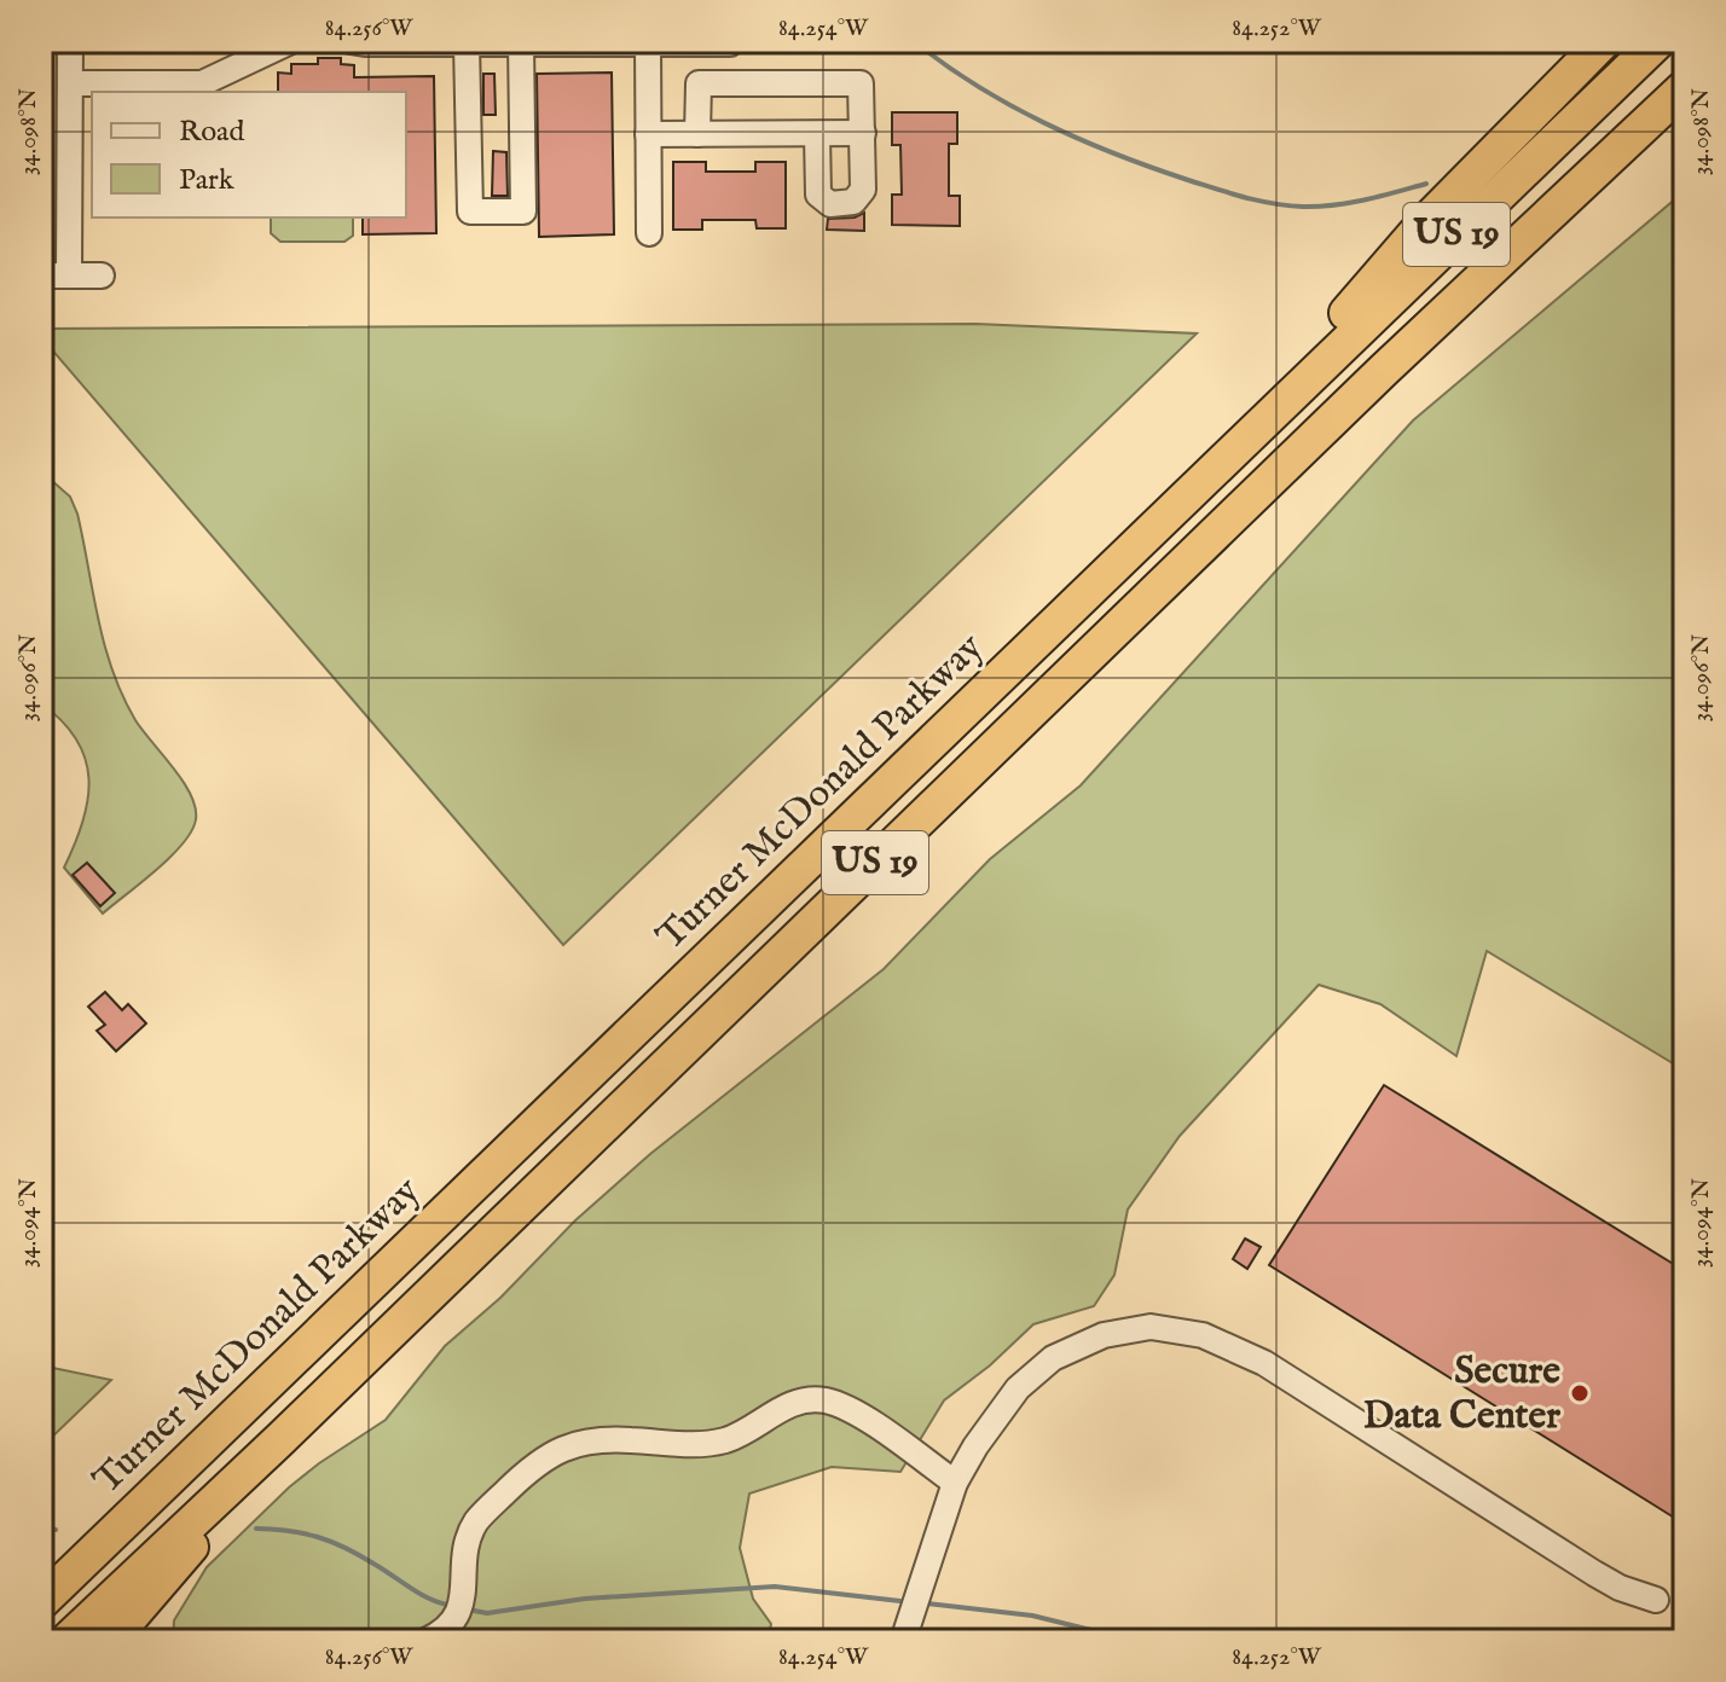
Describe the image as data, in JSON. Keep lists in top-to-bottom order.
{
  "streets": {
    "highway": ["US 19", "Turner McDonald Parkway"]
  },
  "places": ["Secure Data Center"],
  "legend": ["Road", "Park"],
  "coordinates": [
    "84.256°W",
    "84.254°W",
    "84.252°W",
    "34.098°N",
    "34.096°N",
    "34.094°N"
  ]
}
